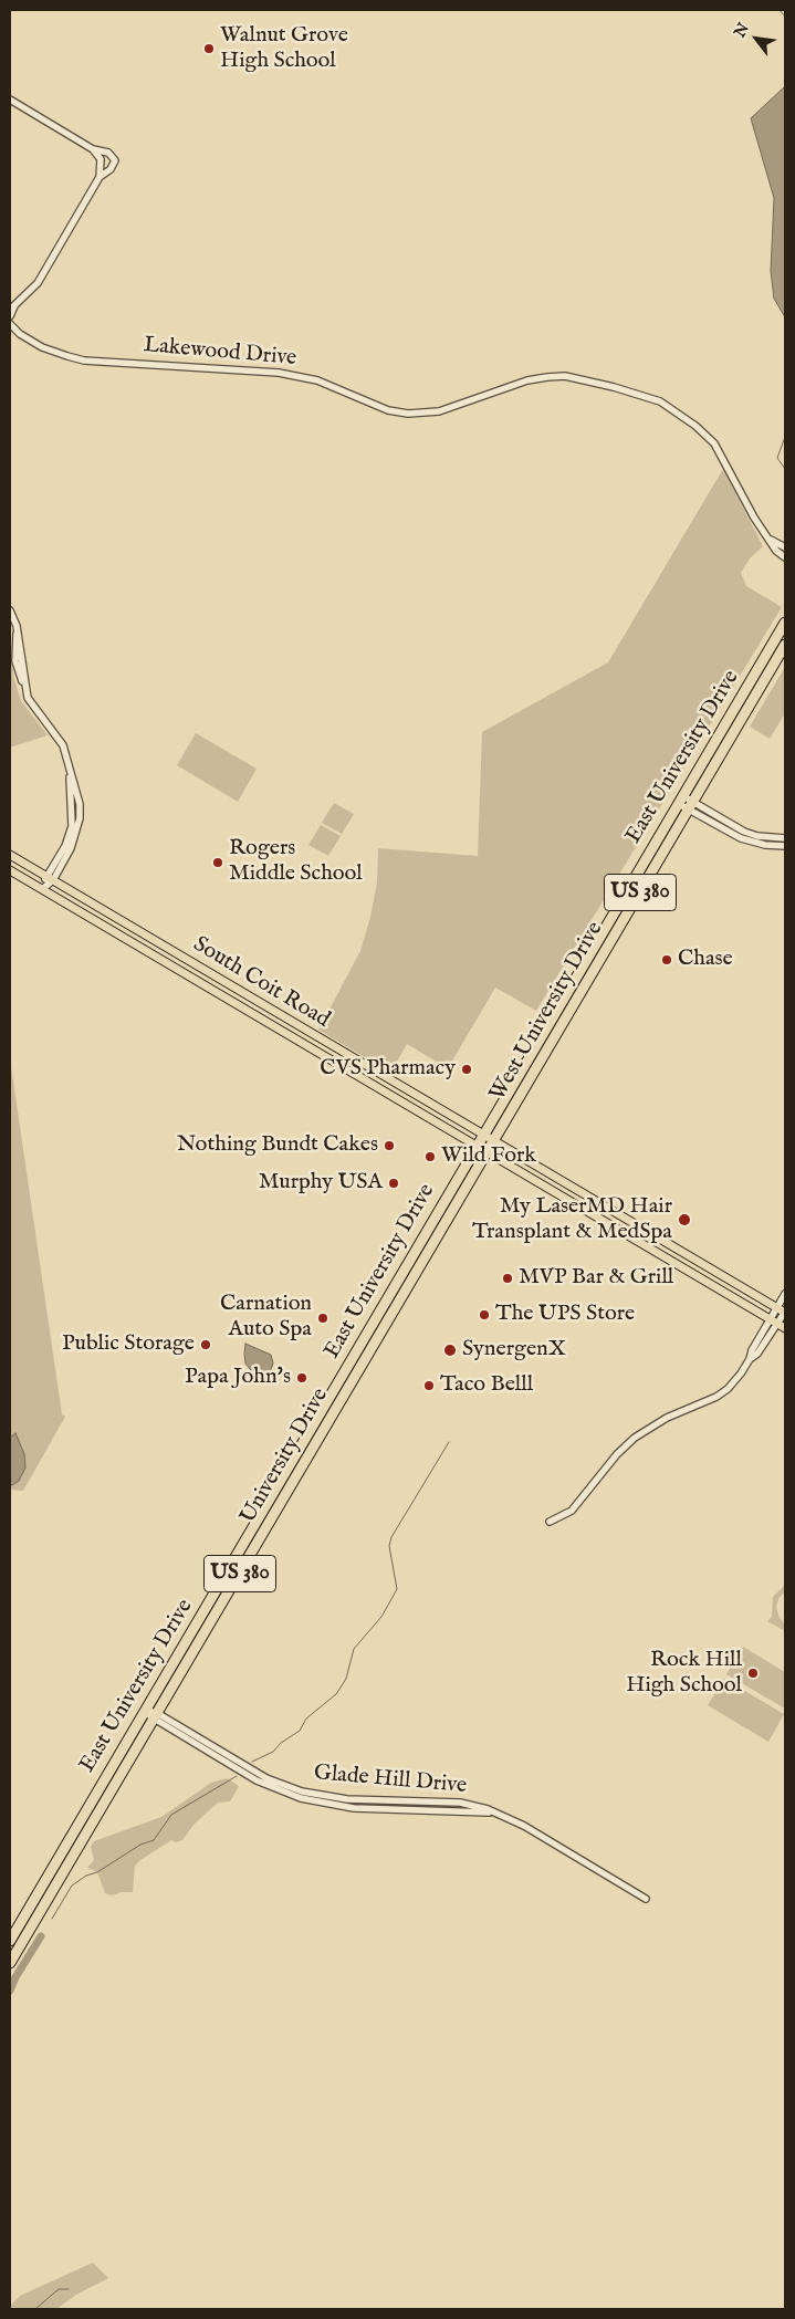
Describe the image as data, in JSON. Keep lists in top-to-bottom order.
{
  "streets": {
    "highway": [
      "East University Drive",
      "US 380",
      "West University Drive",
      "University Drive"
    ],
    "main road": ["South Coit Road"],
    "street": ["Lakewood Drive", "Glade Hill Drive"]
  },
  "crossings": [
    ["East University Drive", "South Coit Road"],
    ["East University Drive", "Glade Hill Drive"],
    ["South Coit Road", "West University Drive"],
    ["South Coit Road", "University Drive"],
    ["West University Drive", "University Drive"],
    ["University Drive", "Glade Hill Drive"]
  ],
  "places": [
    "Walnut Grove High School",
    "Rogers Middle School",
    "Chase",
    "CVS Pharmacy",
    "Nothing Bundt Cakes",
    "Wild Fork",
    "Murphy USA",
    "My LaserMD Hair Transplant & MedSpa",
    "MVP Bar & Grill",
    "The UPS Store",
    "Carnation Auto Spa",
    "Public Storage",
    "SynergenX",
    "Papa John's",
    "Taco Belll",
    "Rock Hill High School"
  ],
  "north": "top left"
}
